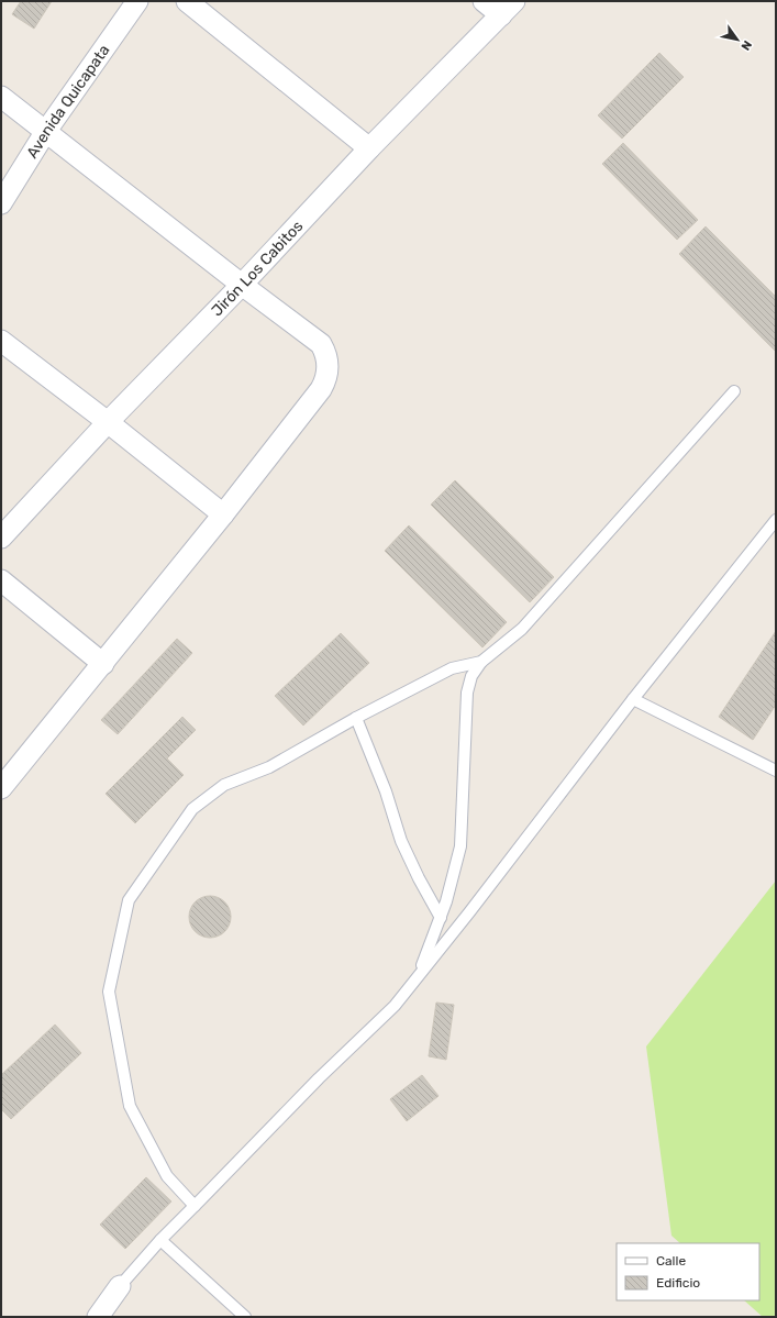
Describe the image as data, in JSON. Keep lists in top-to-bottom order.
{
  "streets": {
    "street": ["Avenida Quicapata", "Jirón Los Cabitos"]
  },
  "legend": ["Calle", "Edificio"],
  "north": "bottom right"
}
